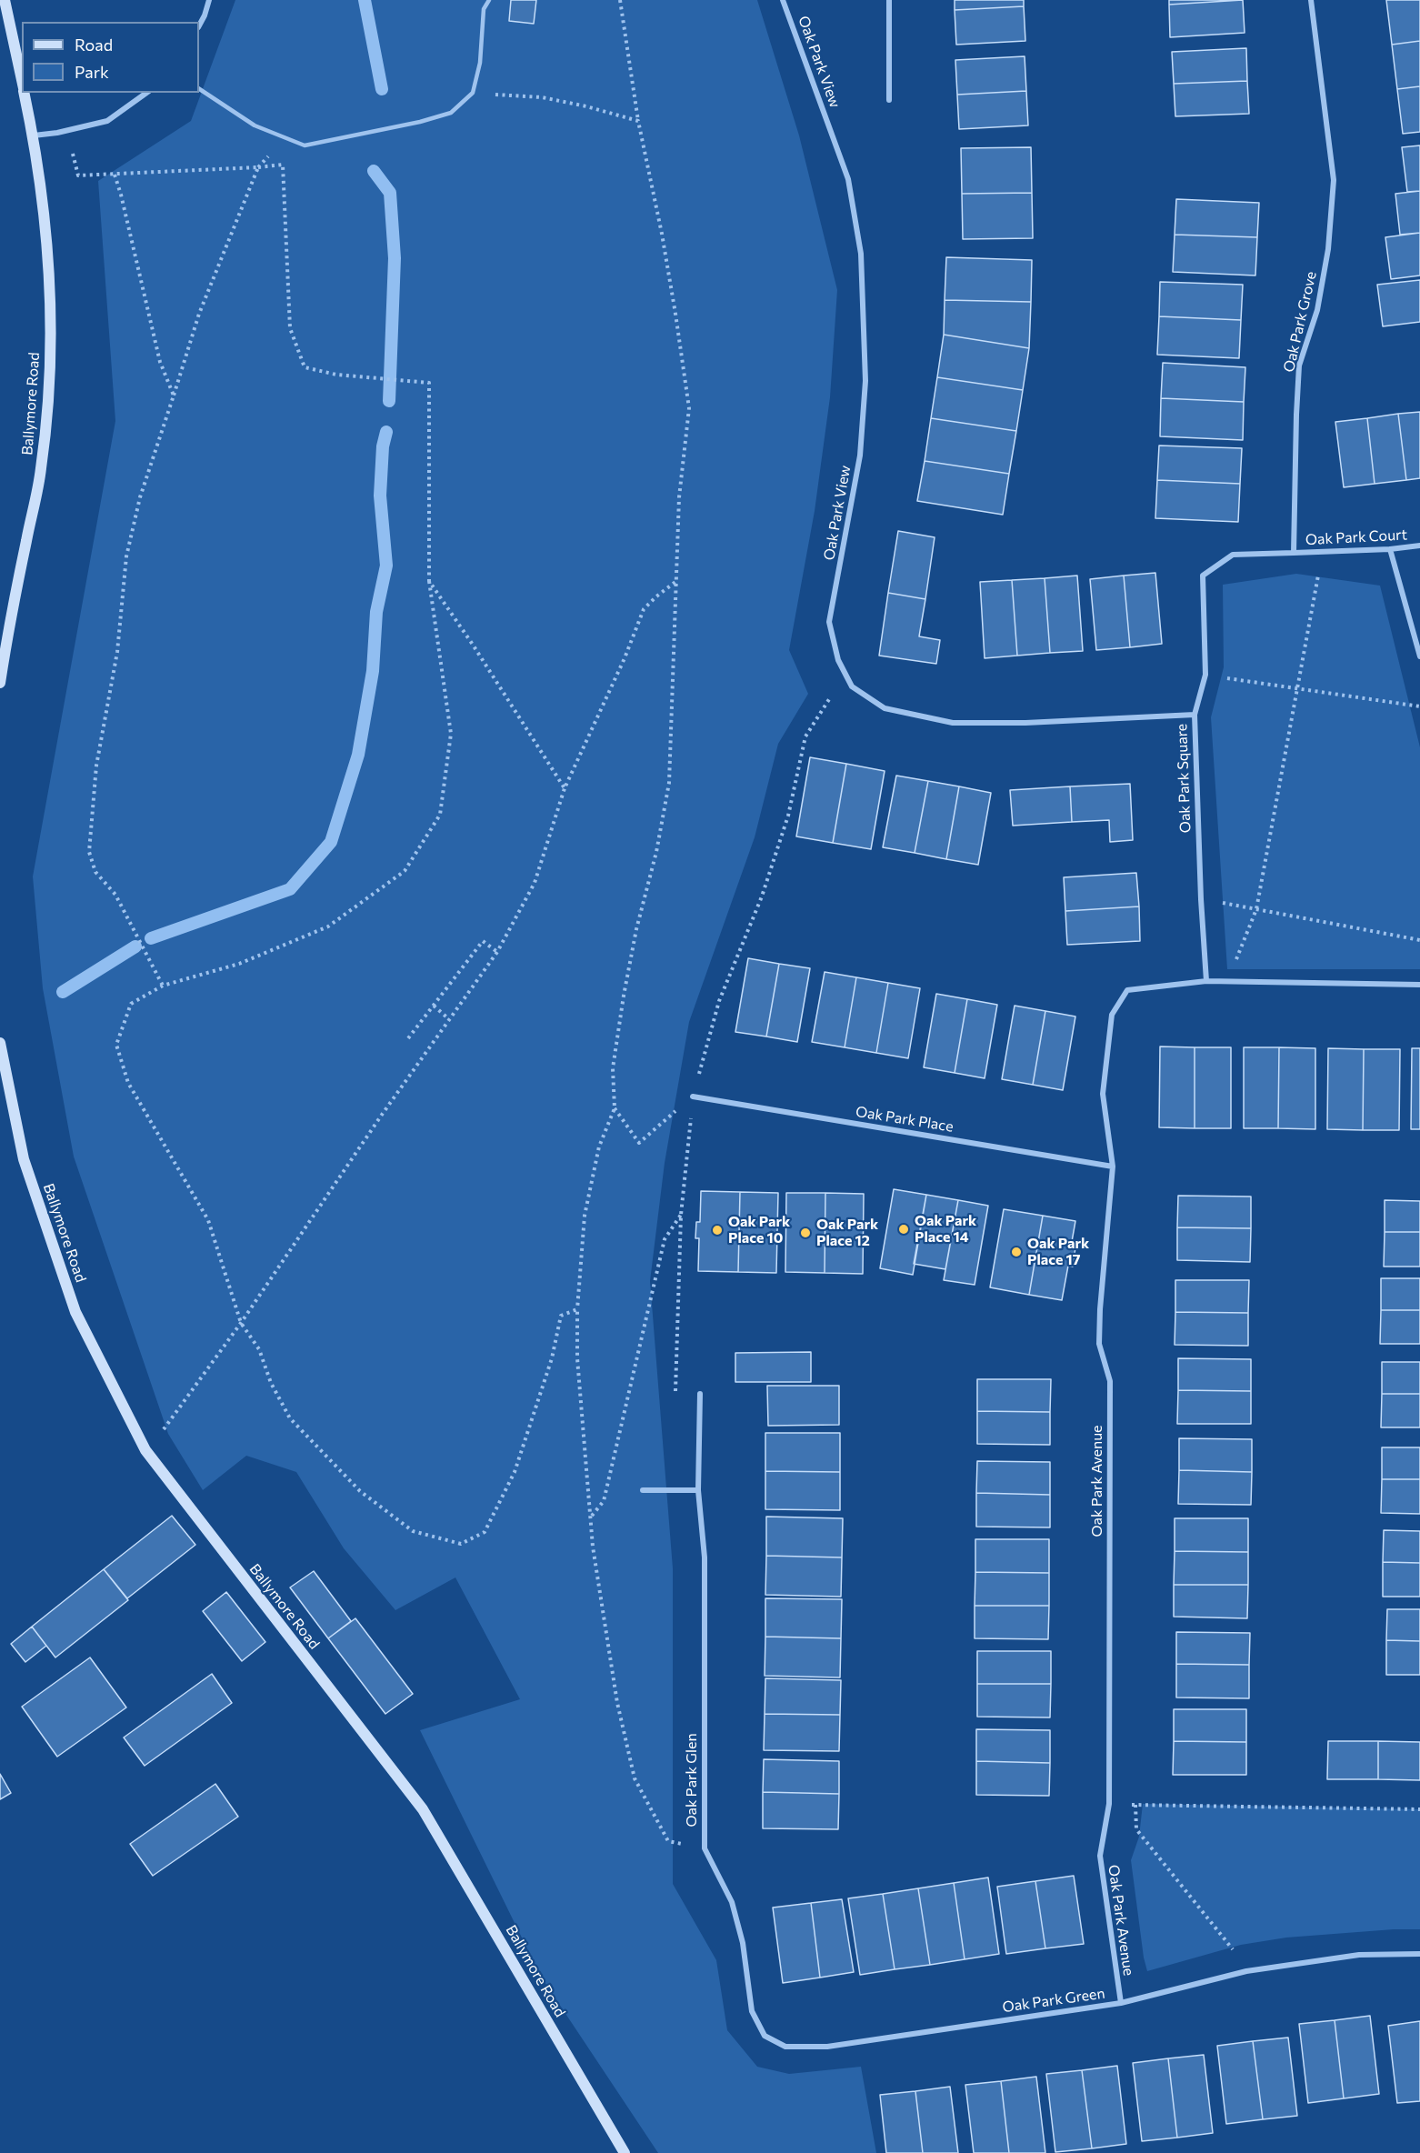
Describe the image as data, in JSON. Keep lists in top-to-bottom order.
{
  "streets": {
    "main road": ["Ballymore Road"],
    "street": [
      "Oak Park View",
      "Oak Park Grove",
      "Oak Park Court",
      "Oak Park Square",
      "Oak Park Place",
      "Oak Park Avenue",
      "Oak Park Glen",
      "Oak Park Green"
    ]
  },
  "crossings": [
    ["Oak Park View", "Oak Park Square"],
    ["Oak Park Grove", "Oak Park Court"],
    ["Oak Park Grove", "Oak Park Square"],
    ["Oak Park Court", "Oak Park Square"],
    ["Oak Park Square", "Oak Park Avenue"],
    ["Oak Park Place", "Oak Park Avenue"],
    ["Oak Park Avenue", "Oak Park Green"],
    ["Oak Park Glen", "Oak Park Green"]
  ],
  "places": [
    "Oak Park Place 14",
    "Oak Park Place 10",
    "Oak Park Place 12",
    "Oak Park Place 17"
  ],
  "legend": ["Road", "Park"]
}
